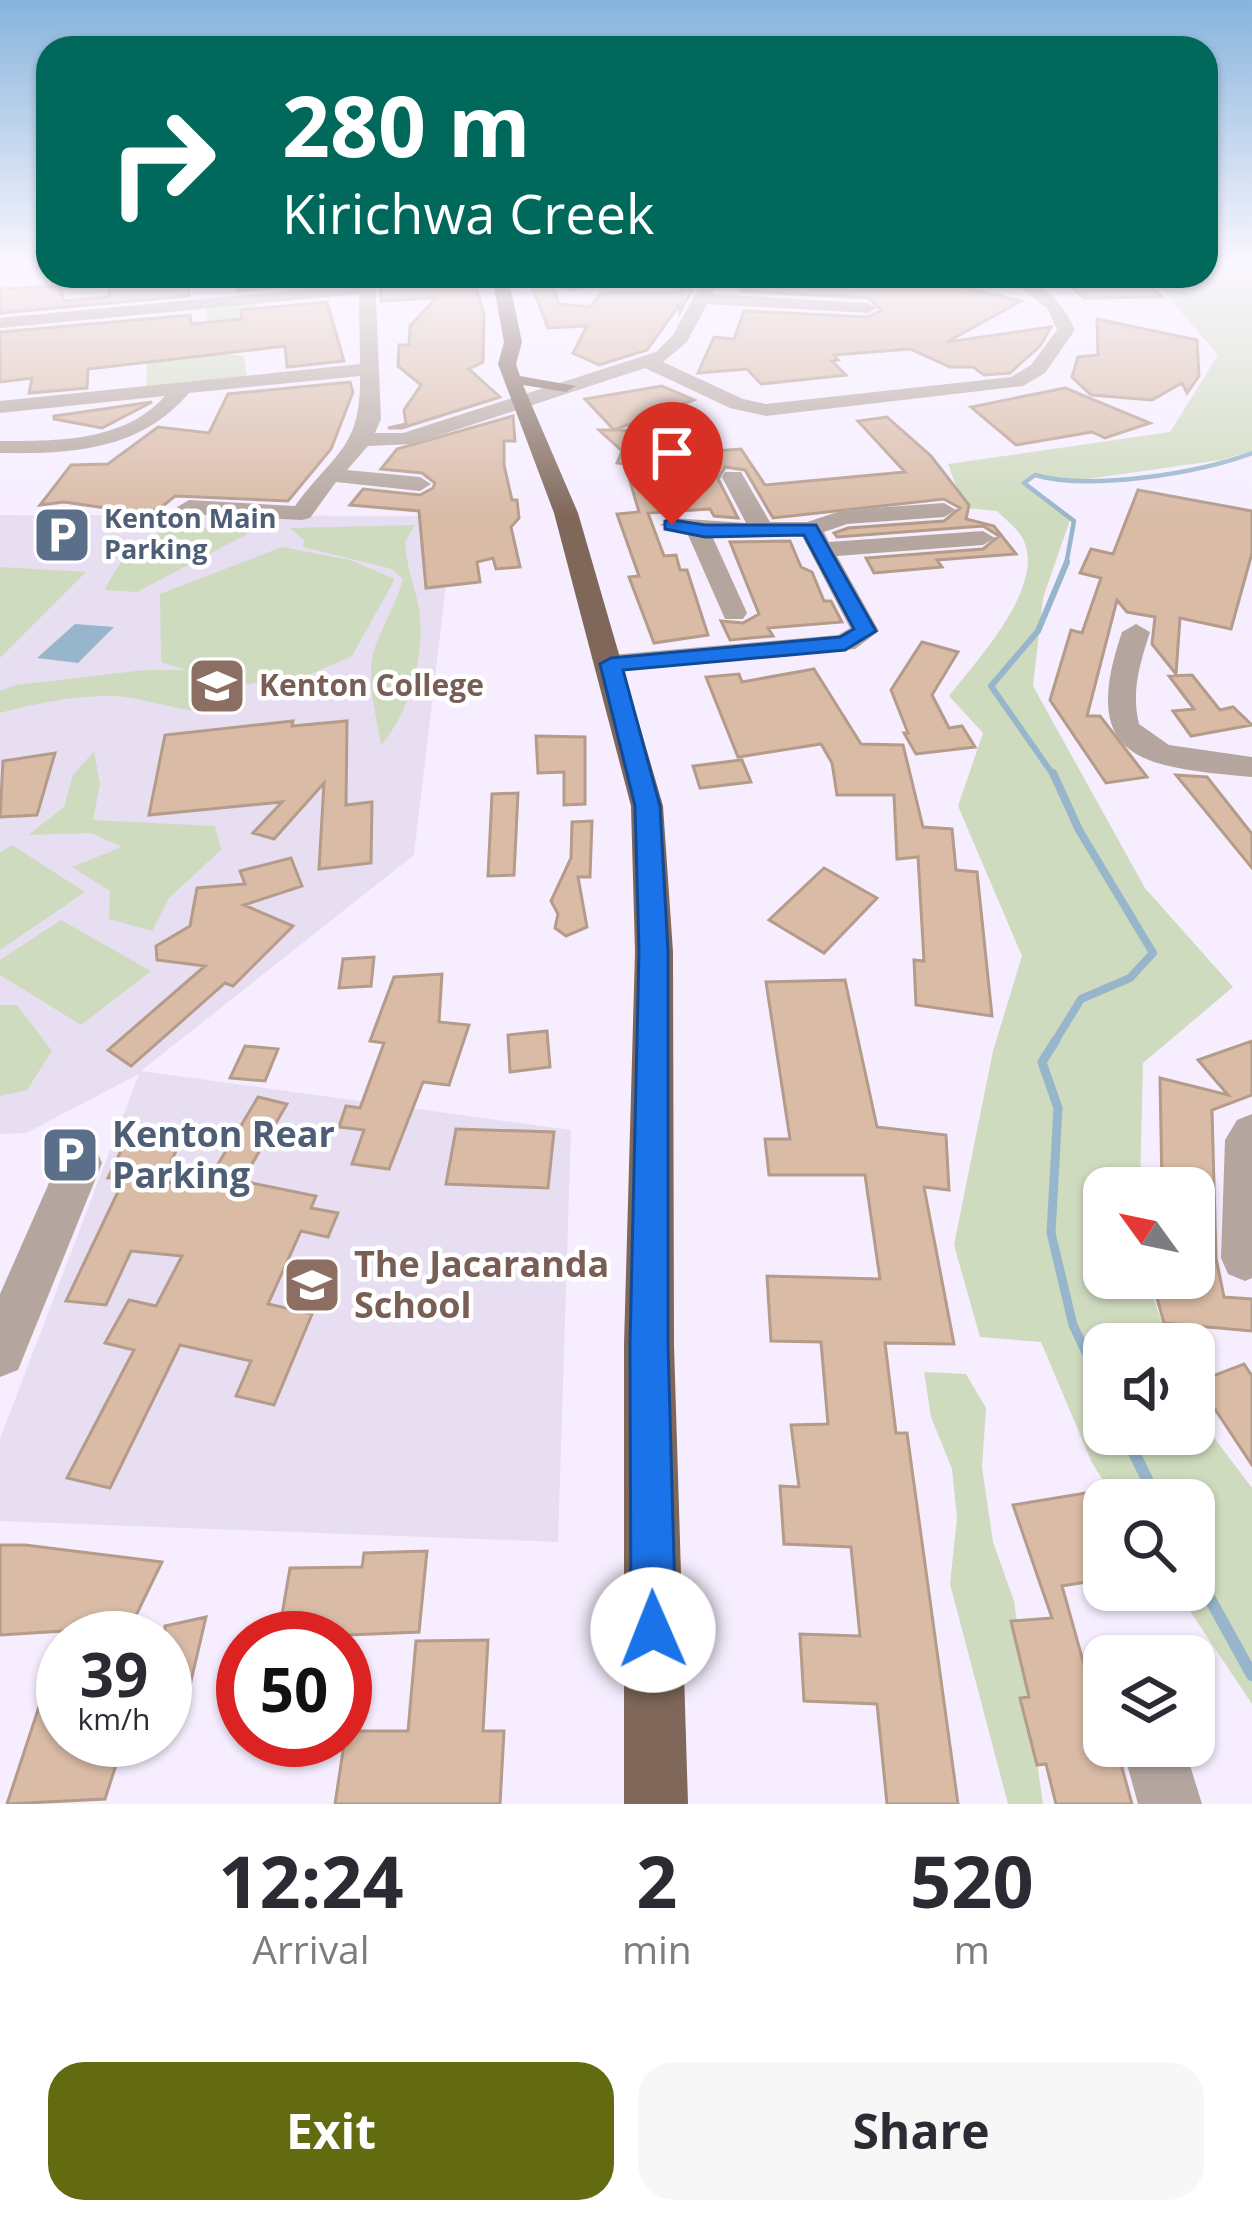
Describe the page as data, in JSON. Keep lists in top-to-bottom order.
{
  "places": {
    "parking": ["Kenton Main Parking", "Kenton Rear Parking"],
    "school or university": ["Kenton College", "The Jacaranda School"]
  },
  "north": "top left",
  "page": {
    "turn": ["280 m", "Kirichwa Creek"],
    "speed": "39 km/h",
    "limit": "50",
    "eta": [
      "12:24",
      "Arrival",
      "2",
      "min",
      "520",
      "m"
    ],
    "buttons": ["Exit", "Share"]
  }
}
